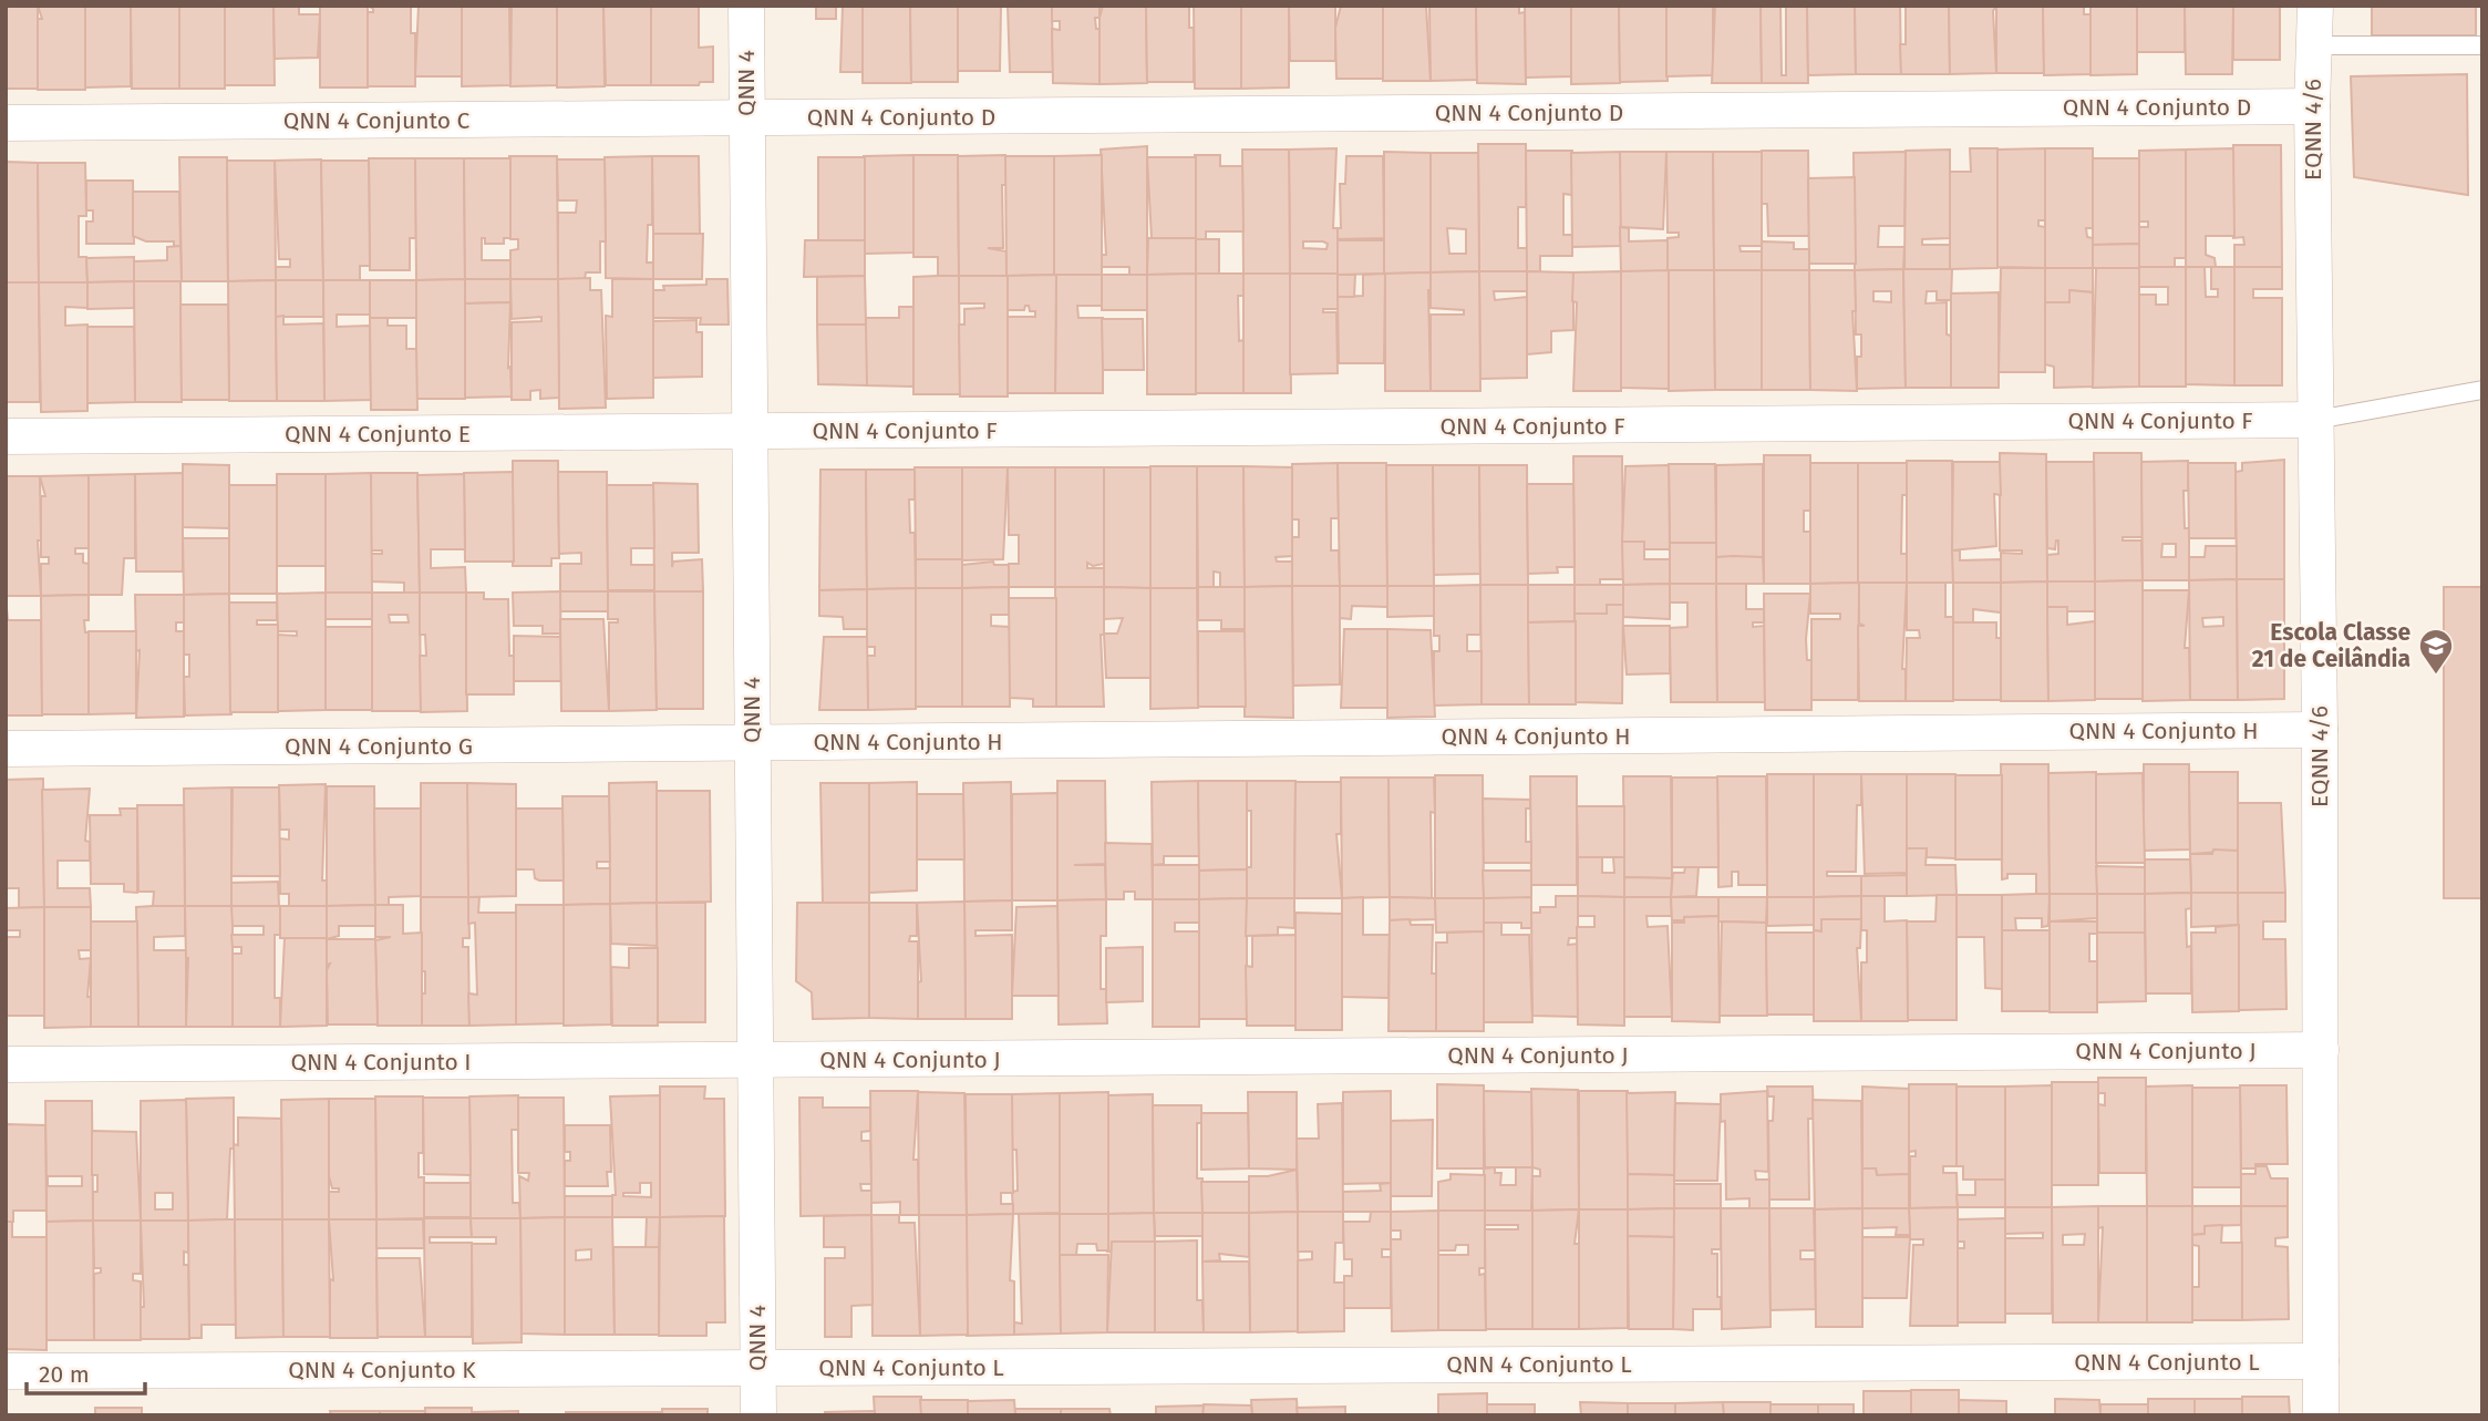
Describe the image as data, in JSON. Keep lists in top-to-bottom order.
{
  "streets": {
    "street": [
      "QNN 4",
      "QNN 4 Conjunto D",
      "QNN 4 Conjunto C",
      "EQNN 4/6",
      "QNN 4 Conjunto F",
      "QNN 4 Conjunto E",
      "QNN 4 Conjunto H",
      "QNN 4 Conjunto G",
      "QNN 4 Conjunto J",
      "QNN 4 Conjunto I",
      "QNN 4 Conjunto L",
      "QNN 4 Conjunto K"
    ]
  },
  "crossings": [
    ["QNN 4", "QNN 4 Conjunto D"],
    ["QNN 4", "QNN 4 Conjunto C"],
    ["QNN 4", "QNN 4 Conjunto F"],
    ["QNN 4", "QNN 4 Conjunto E"],
    ["QNN 4", "QNN 4 Conjunto H"],
    ["QNN 4", "QNN 4 Conjunto G"],
    ["QNN 4", "QNN 4 Conjunto J"],
    ["QNN 4", "QNN 4 Conjunto I"],
    ["QNN 4", "QNN 4 Conjunto L"],
    ["QNN 4", "QNN 4 Conjunto K"],
    ["QNN 4 Conjunto D", "QNN 4 Conjunto C"],
    ["QNN 4 Conjunto D", "EQNN 4/6"],
    ["EQNN 4/6", "QNN 4 Conjunto F"],
    ["EQNN 4/6", "QNN 4 Conjunto H"],
    ["EQNN 4/6", "QNN 4 Conjunto J"],
    ["EQNN 4/6", "QNN 4 Conjunto L"],
    ["QNN 4 Conjunto F", "QNN 4 Conjunto E"],
    ["QNN 4 Conjunto H", "QNN 4 Conjunto G"],
    ["QNN 4 Conjunto J", "QNN 4 Conjunto I"],
    ["QNN 4 Conjunto L", "QNN 4 Conjunto K"]
  ],
  "places": {
    "school or university": ["Escola Classe 21 de Ceilândia"]
  },
  "scale_bar": "20 m"
}
